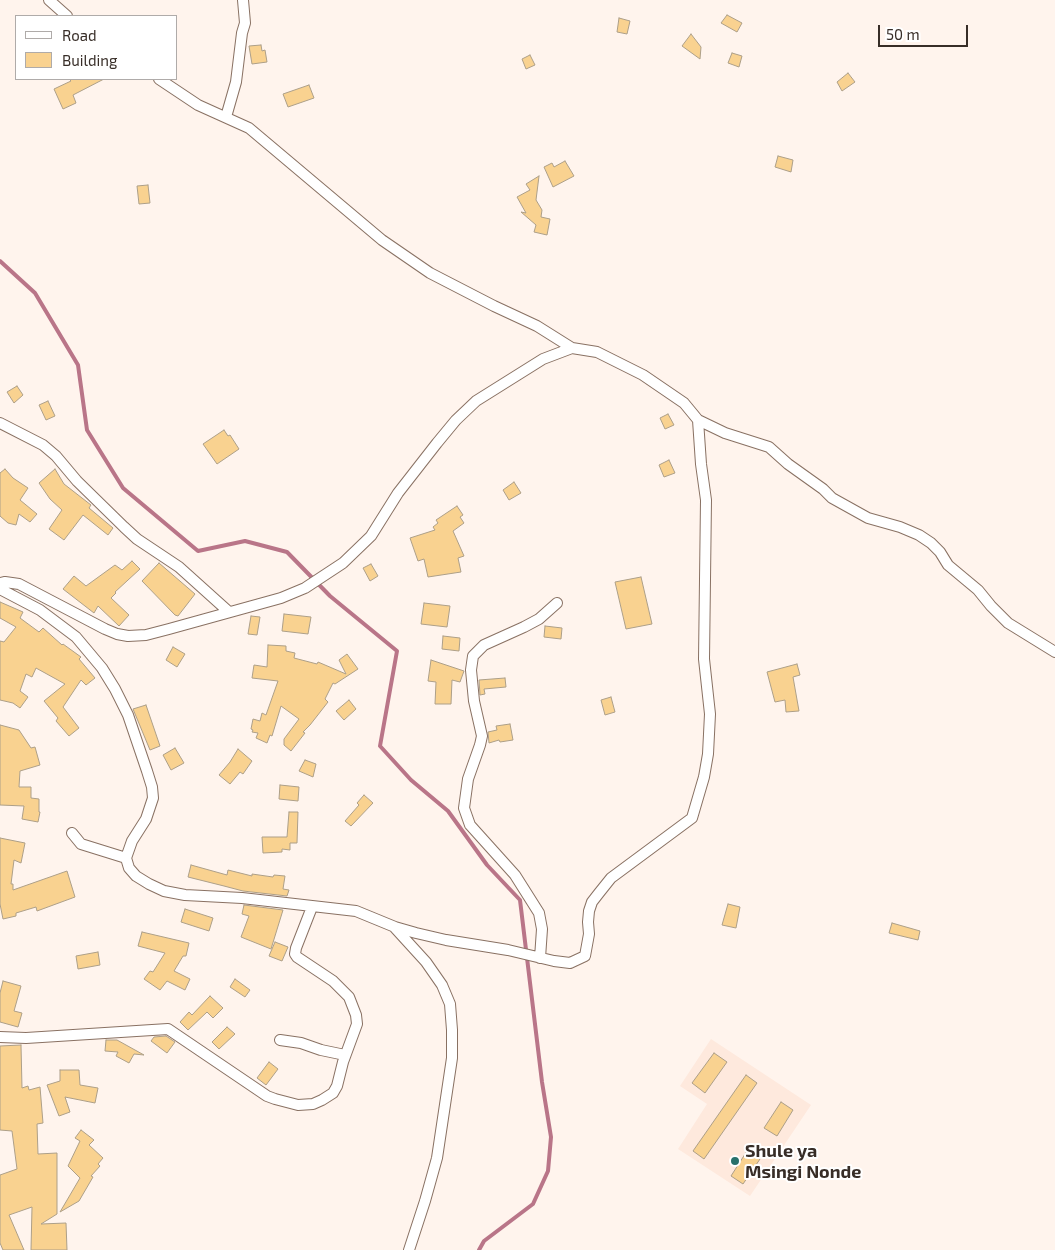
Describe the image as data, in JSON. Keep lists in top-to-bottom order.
{
  "places": ["Shule ya Msingi Nonde"],
  "legend": ["Road", "Building"],
  "scale_bar": "50 m"
}
